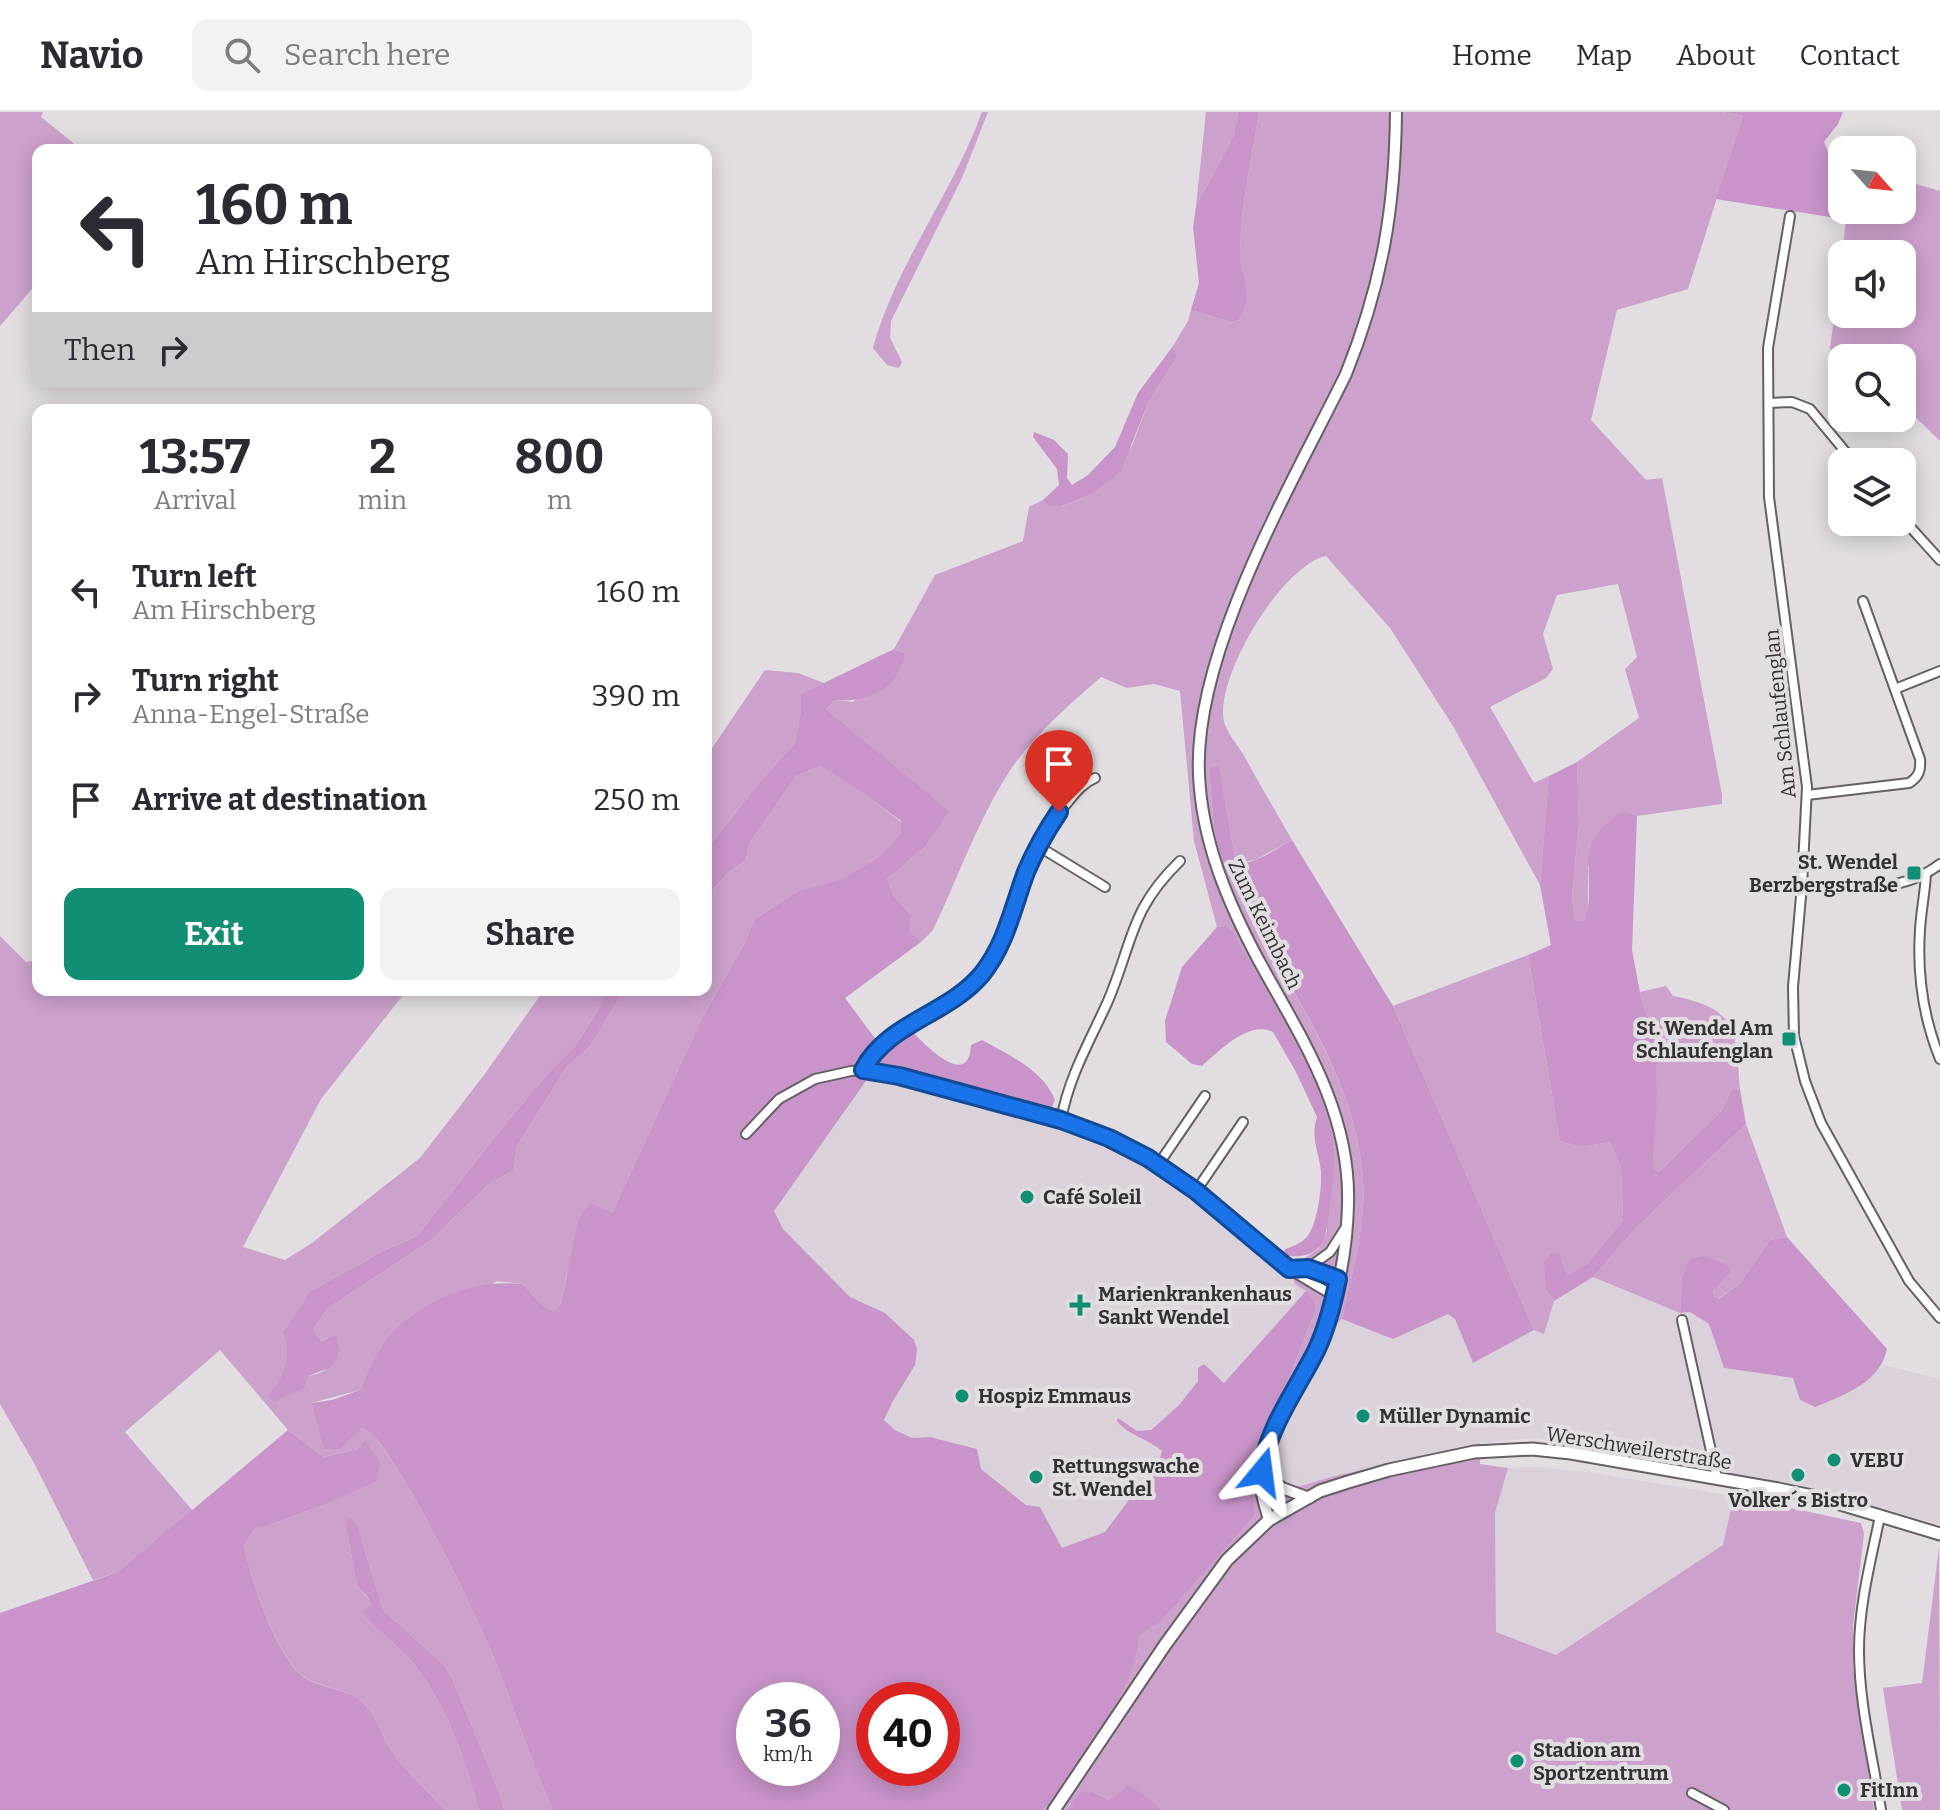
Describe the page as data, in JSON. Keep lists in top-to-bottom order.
{
  "streets": {
    "main road": ["Werschweilerstraße"],
    "street": ["Am Schlaufenglan", "Zum Keimbach"]
  },
  "crossings": [
    ["Zum Keimbach", "Werschweilerstraße"]
  ],
  "places": {
    "transit": ["St. Wendel Berzbergstraße", "St. Wendel Am Schlaufenglan"],
    "other": [
      "Café Soleil",
      "Hospiz Emmaus",
      "Müller Dynamic",
      "VEBU",
      "Volker´s Bistro",
      "Rettungswache St. Wendel",
      "Stadion am Sportzentrum",
      "FitInn"
    ],
    "health": ["Marienkrankenhaus Sankt Wendel"]
  },
  "north": "bottom right",
  "page": {
    "header": "Navio",
    "search": "Search here",
    "nav": [
      "Home",
      "Map",
      "About",
      "Contact"
    ],
    "turn": ["160 m", "Am Hirschberg"],
    "then": "Then",
    "eta": [
      "13:57",
      "Arrival",
      "2",
      "min",
      "800",
      "m"
    ],
    "list": [
      {
        "name": "Turn left",
        "note": "Am Hirschberg",
        "value": "160 m"
      },
      {
        "name": "Turn right",
        "note": "Anna-Engel-Straße",
        "value": "390 m"
      },
      {
        "name": "Arrive at destination",
        "value": "250 m"
      }
    ],
    "buttons": ["Exit", "Share"],
    "speed": "36 km/h",
    "limit": "40"
  }
}
